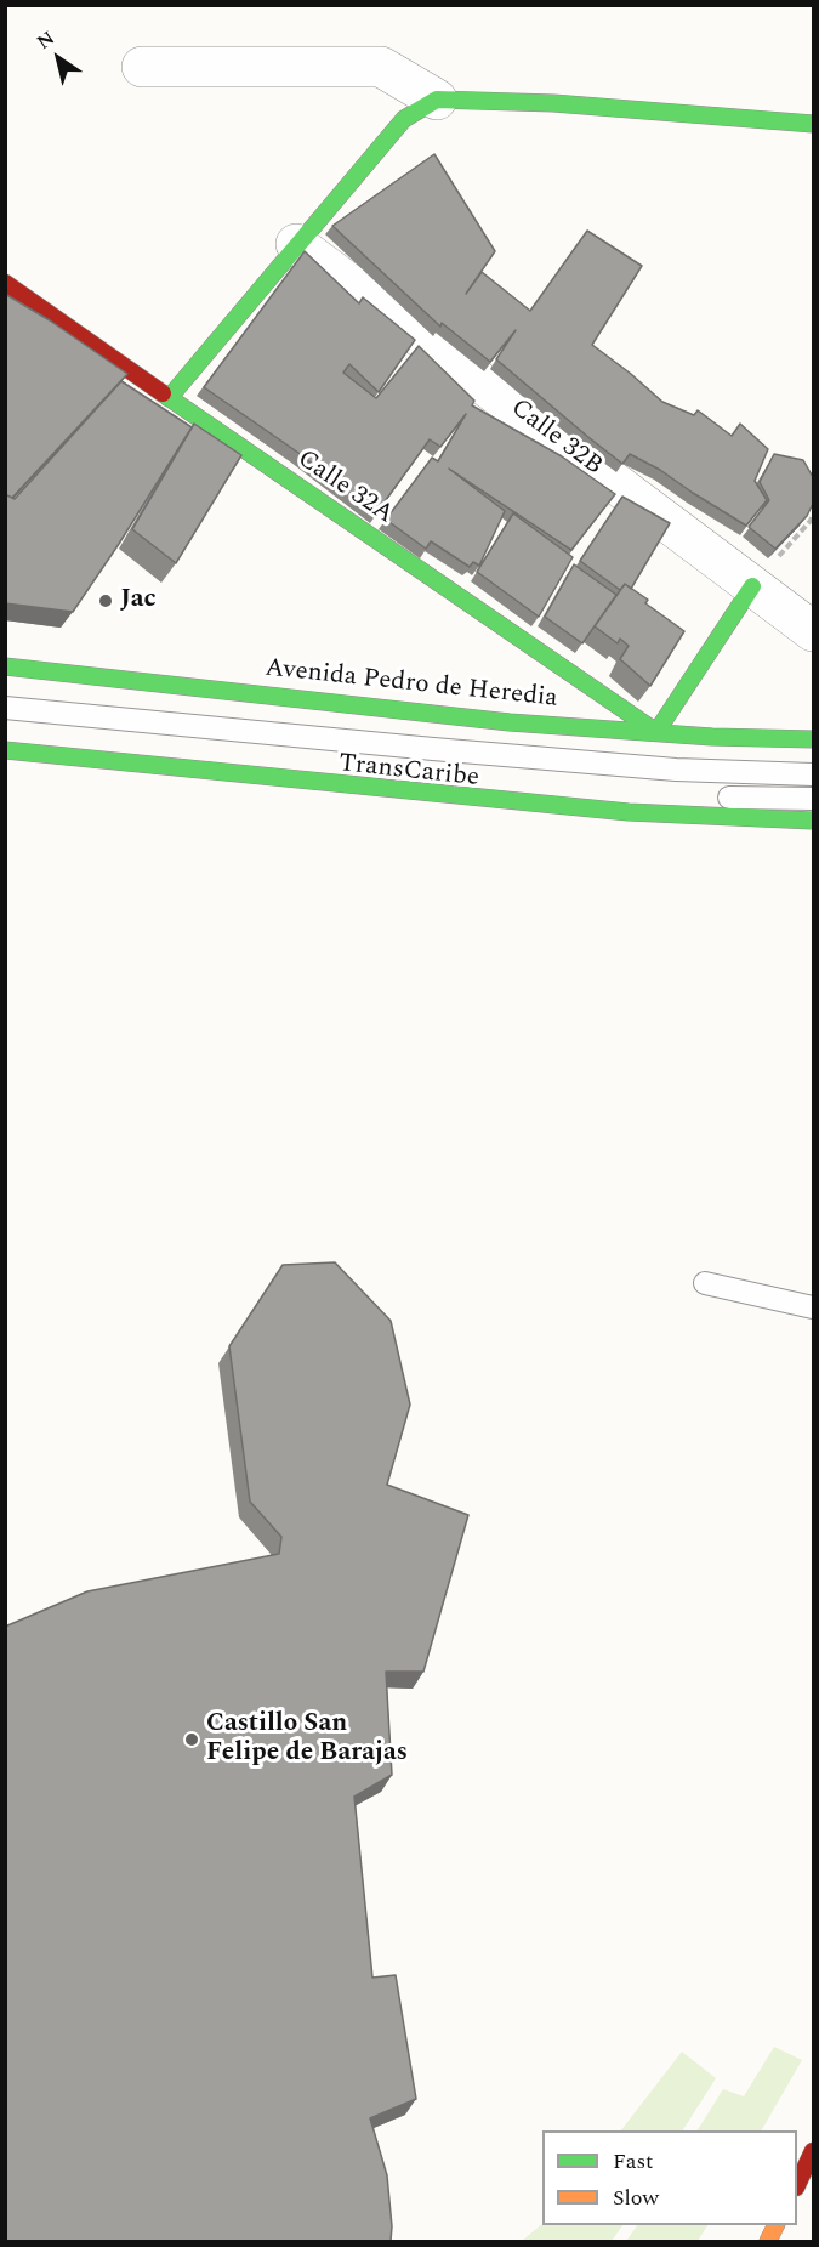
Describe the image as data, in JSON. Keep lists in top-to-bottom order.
{
  "streets": {
    "main road": ["Calle 32A", "Avenida Pedro de Heredia"],
    "street": ["Calle 32B"],
    "lane": ["TransCaribe"]
  },
  "crossings": [
    ["Calle 32A", "Avenida Pedro de Heredia"]
  ],
  "places": ["Jac", "Castillo San Felipe de Barajas"],
  "legend": ["Fast", "Slow"],
  "north": "top left"
}
